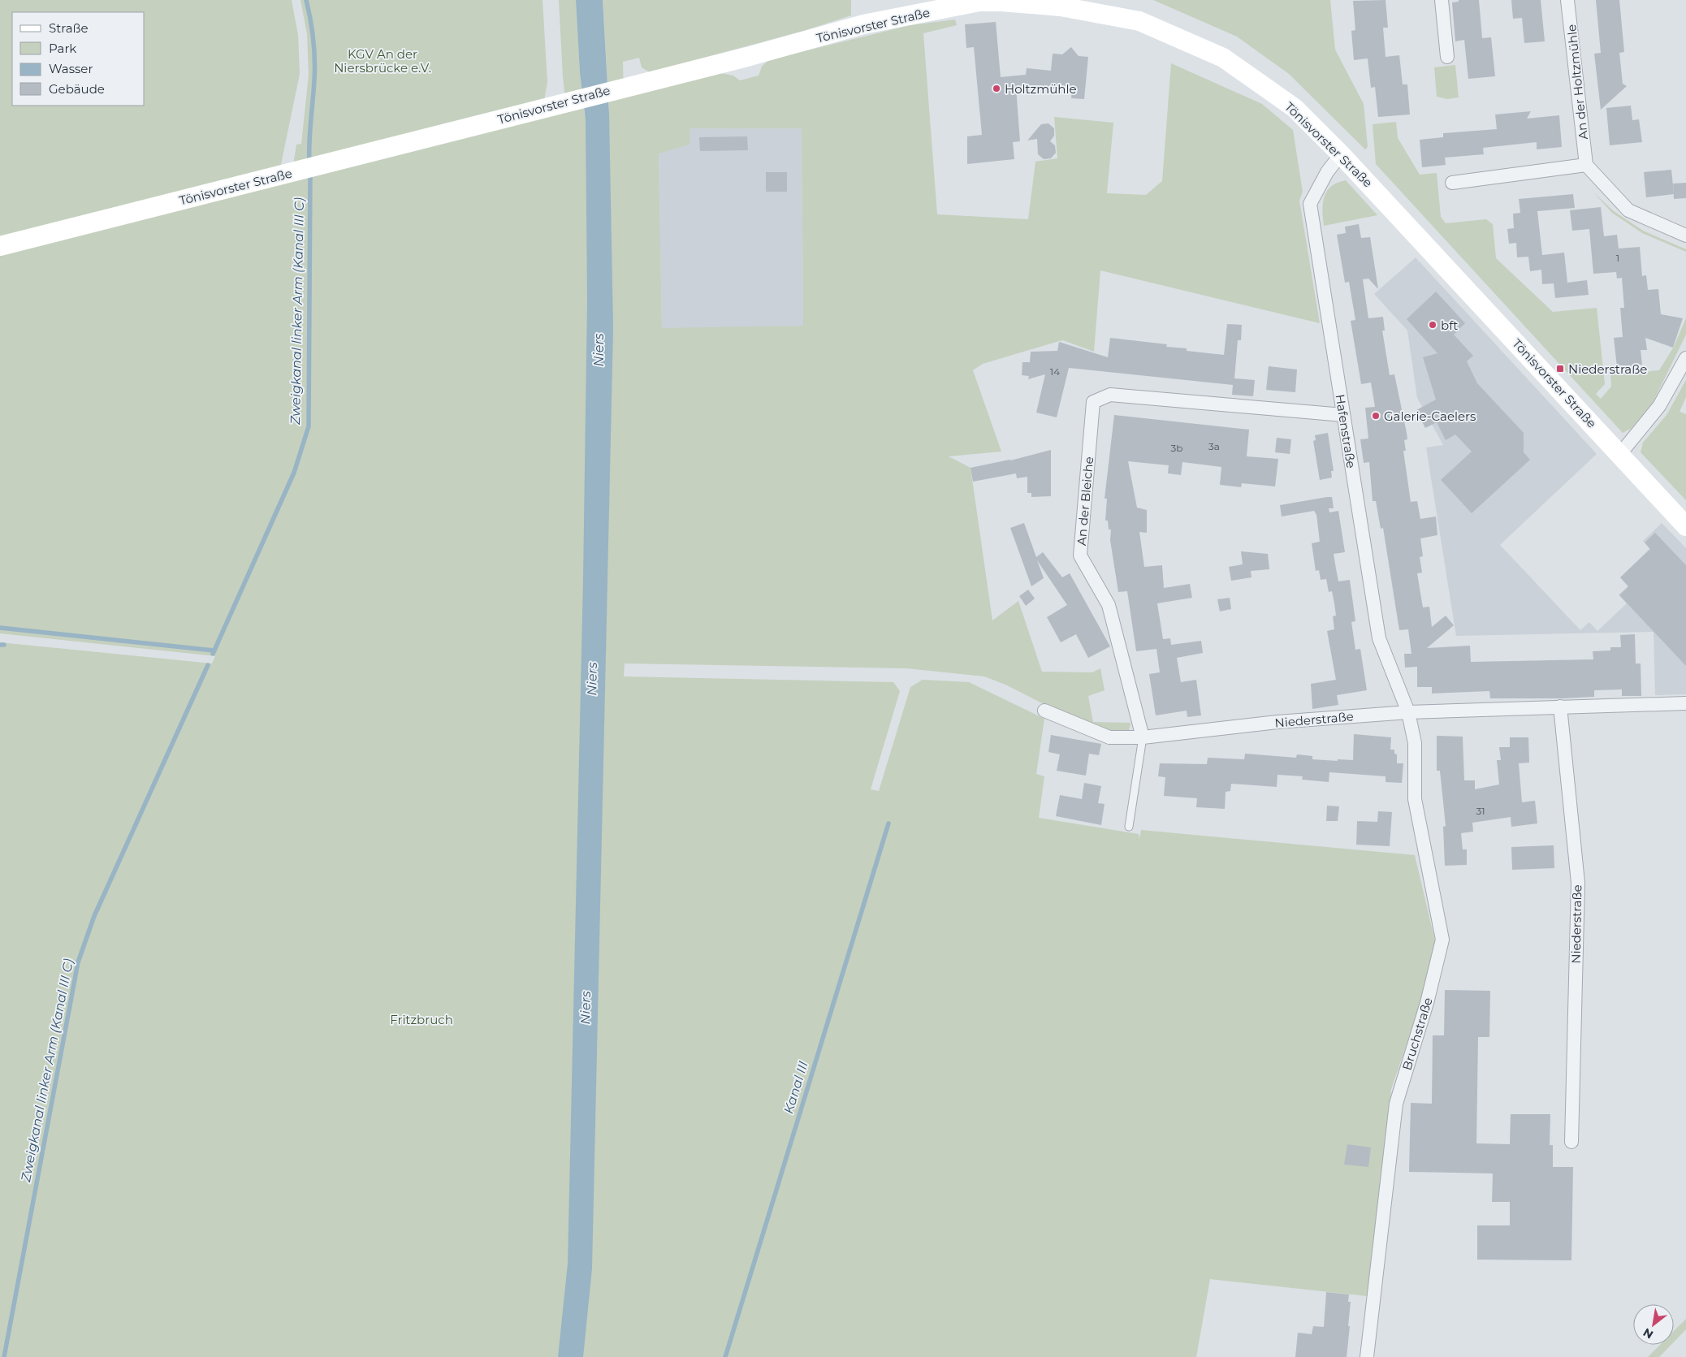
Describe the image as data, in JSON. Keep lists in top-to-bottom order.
{
  "streets": {
    "main road": ["Tönisvorster Straße"],
    "street": [
      "An der Holtzmühle",
      "Hafenstraße",
      "An der Bleiche",
      "Niederstraße",
      "Bruchstraße"
    ]
  },
  "crossings": [
    ["Tönisvorster Straße", "Hafenstraße"],
    ["Hafenstraße", "An der Bleiche"],
    ["Hafenstraße", "Niederstraße"],
    ["Hafenstraße", "Bruchstraße"],
    ["An der Bleiche", "Niederstraße"],
    ["Niederstraße", "Bruchstraße"]
  ],
  "water": ["Zweigkanal linker Arm (Kanal III C)", "Niers", "Kanal III"],
  "parks": ["KGV An der Niersbrücke e.V.", "Fritzbruch"],
  "places": {
    "other": ["Holtzmühle", "bft", "Galerie-Caelers"],
    "transit": ["Niederstraße"]
  },
  "house_numbers": [
    "1",
    "14",
    "3a",
    "3b",
    "31"
  ],
  "legend": [
    "Straße",
    "Park",
    "Wasser",
    "Gebäude"
  ],
  "north": "bottom left"
}
